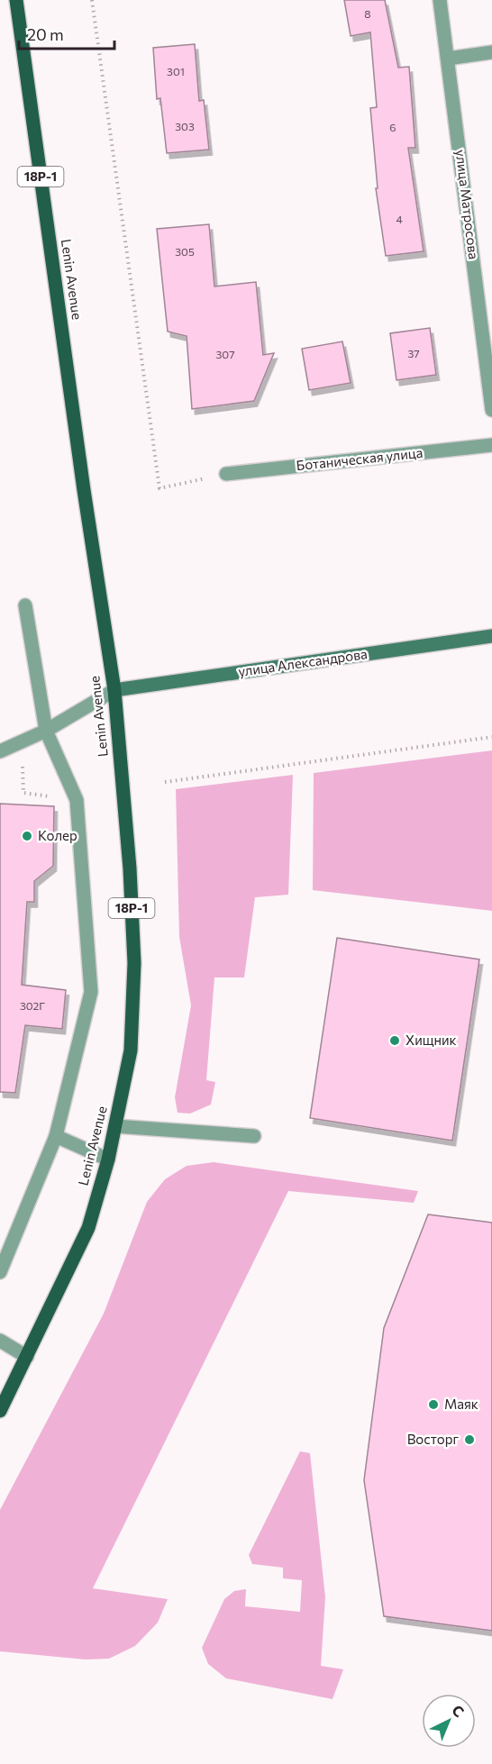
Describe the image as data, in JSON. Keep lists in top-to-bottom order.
{
  "streets": {
    "main road": ["18Р-1", "Lenin Avenue", "улица Александрова"],
    "street": ["улица Матросова", "Ботаническая улица"]
  },
  "crossings": [
    ["Lenin Avenue", "улица Александрова"]
  ],
  "places": [
    "Колер",
    "Хищник",
    "Маяк",
    "Восторг"
  ],
  "house_numbers": [
    "8",
    "301",
    "303",
    "6",
    "4",
    "305",
    "37",
    "307",
    "302Г"
  ],
  "scale_bar": "20 m",
  "north": "top right"
}
